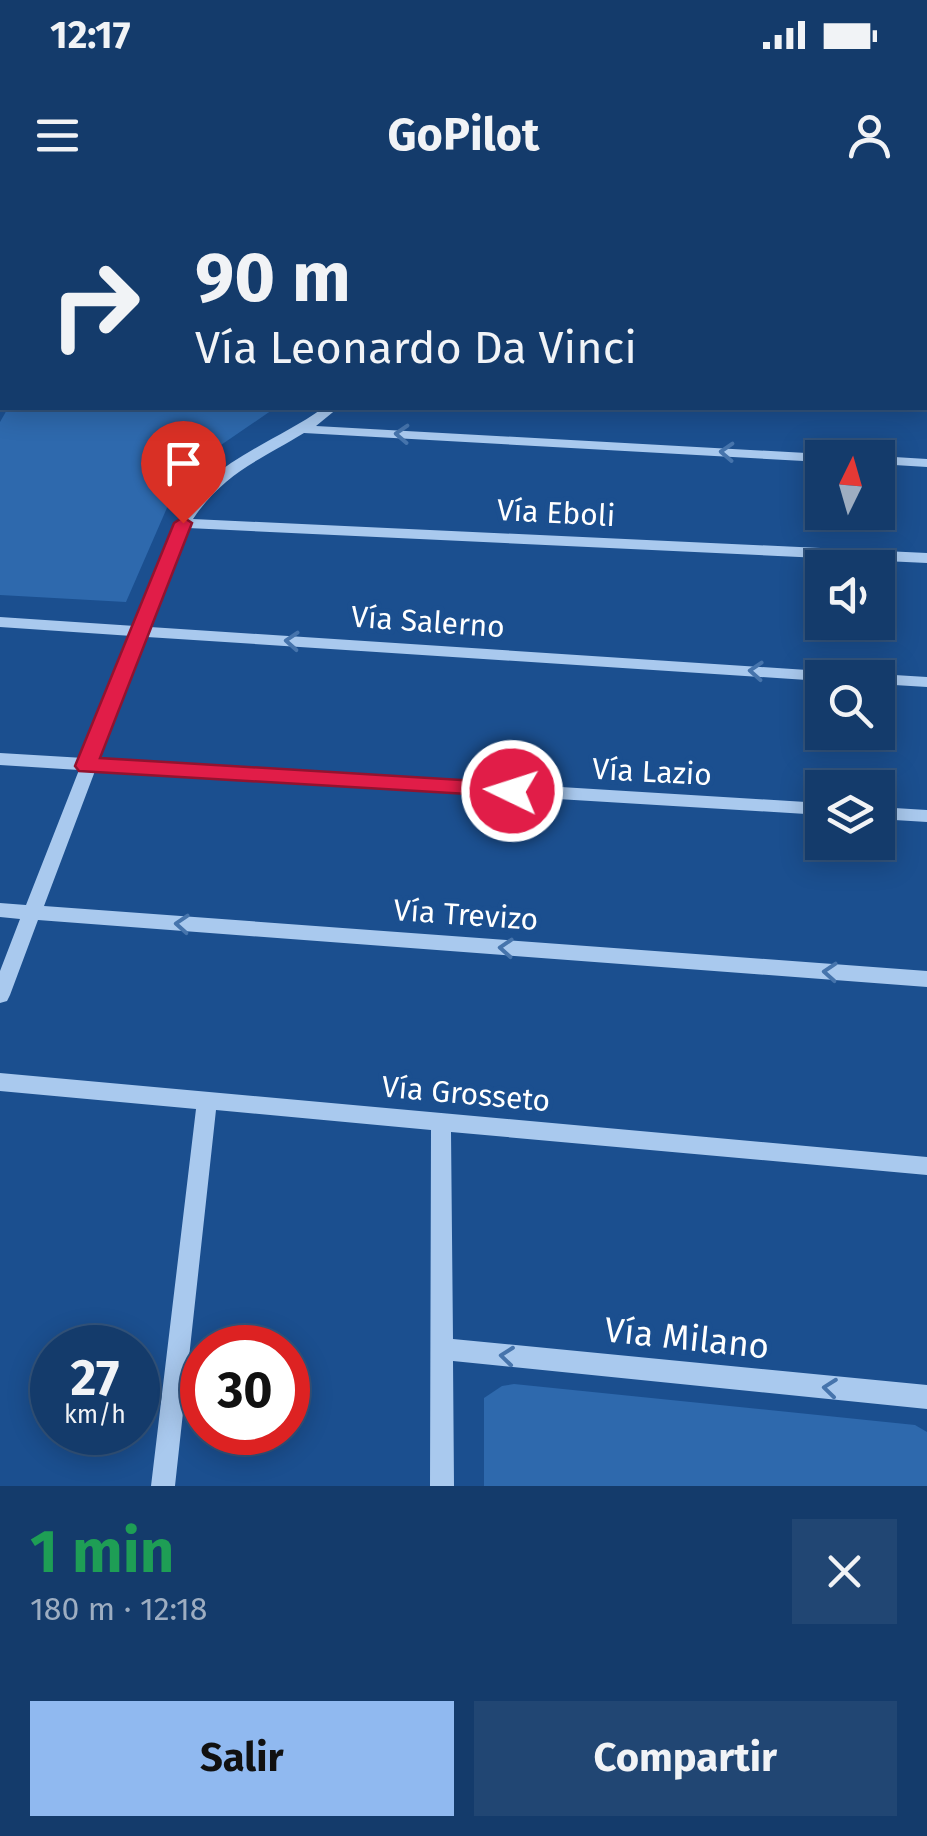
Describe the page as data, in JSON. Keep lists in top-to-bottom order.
{
  "streets": {
    "street": [
      "Vía Eboli",
      "Vía Salerno",
      "Vía Lazio",
      "Vía Trevizo",
      "Vía Grosseto",
      "Vía Milano"
    ]
  },
  "one_way": ["Vía Salerno", "Vía Trevizo", "Vía Milano"],
  "north": "top",
  "page": {
    "status": "12:17",
    "header": "GoPilot",
    "turn": ["90 m", "Vía Leonardo Da Vinci"],
    "speed": "27 km/h",
    "limit": "30",
    "heading": ["1 min", "180 m · 12:18"],
    "buttons": ["Salir", "Compartir"]
  }
}
